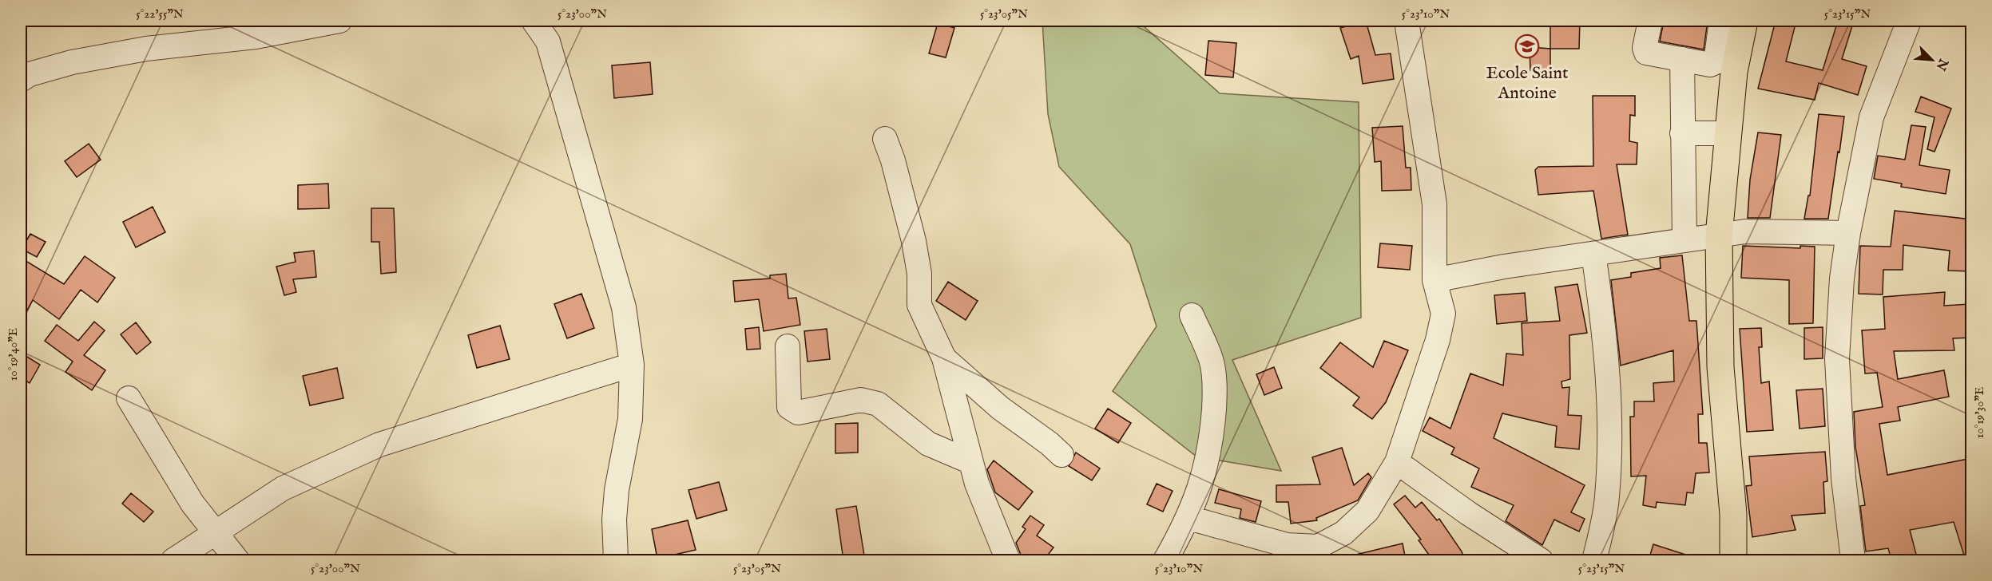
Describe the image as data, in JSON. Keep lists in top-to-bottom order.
{
  "places": {
    "school or university": ["Ecole Saint Antoine"]
  },
  "north": "bottom right",
  "coordinates": [
    "5°22'55\"N",
    "5°23'00\"N",
    "5°23'05\"N",
    "5°23'10\"N",
    "5°23'15\"N",
    "10°19'40\"E",
    "10°19'30\"E"
  ]
}
